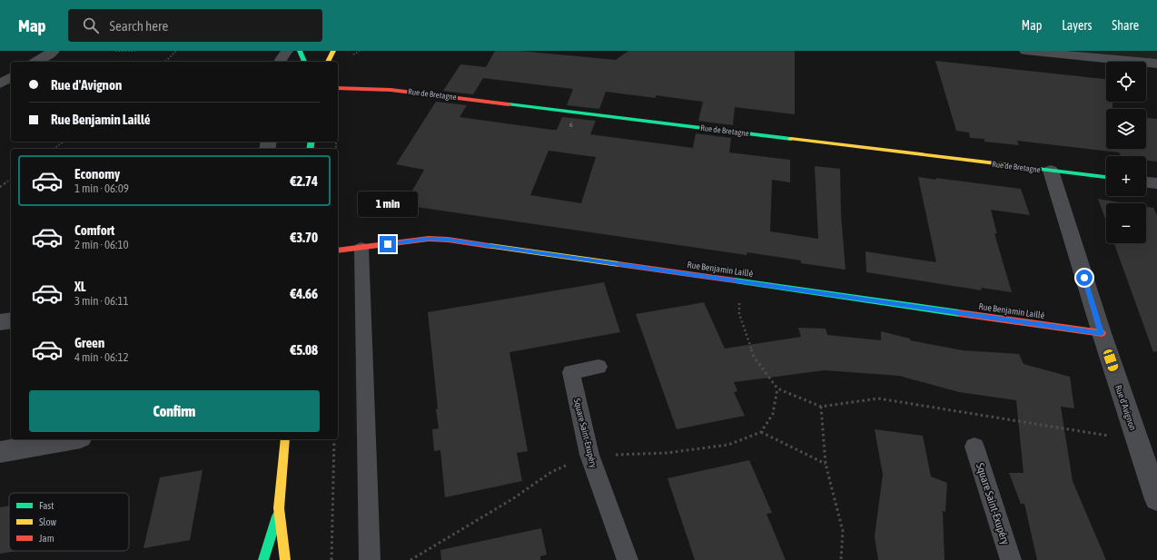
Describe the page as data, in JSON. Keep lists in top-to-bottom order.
{
  "streets": {
    "street": ["Rue de Bretagne", "Rue Benjamin Laillé", "Rue d'Avignon"],
    "lane": ["Square Saint-Exupéry"]
  },
  "crossings": [
    ["Rue de Bretagne", "Rue d'Avignon"],
    ["Rue Benjamin Laillé", "Rue d'Avignon"]
  ],
  "house_numbers": ["6"],
  "legend": ["Fast", "Slow", "Jam"],
  "page": {
    "header": "Map",
    "search": "Search here",
    "nav": ["Map", "Layers", "Share"],
    "map_buttons": ["+", "−"],
    "banner": ["Rue d'Avignon", "Rue Benjamin Laillé"],
    "list": [
      {
        "name": "Economy",
        "note": "1 min · 06:09",
        "value": "€2.74"
      },
      {
        "name": "Comfort",
        "note": "2 min · 06:10",
        "value": "€3.70"
      },
      {
        "name": "XL",
        "note": "3 min · 06:11",
        "value": "€4.66"
      },
      {
        "name": "Green",
        "note": "4 min · 06:12",
        "value": "€5.08"
      }
    ],
    "bubble": "1 min",
    "buttons": "Confirm"
  }
}
